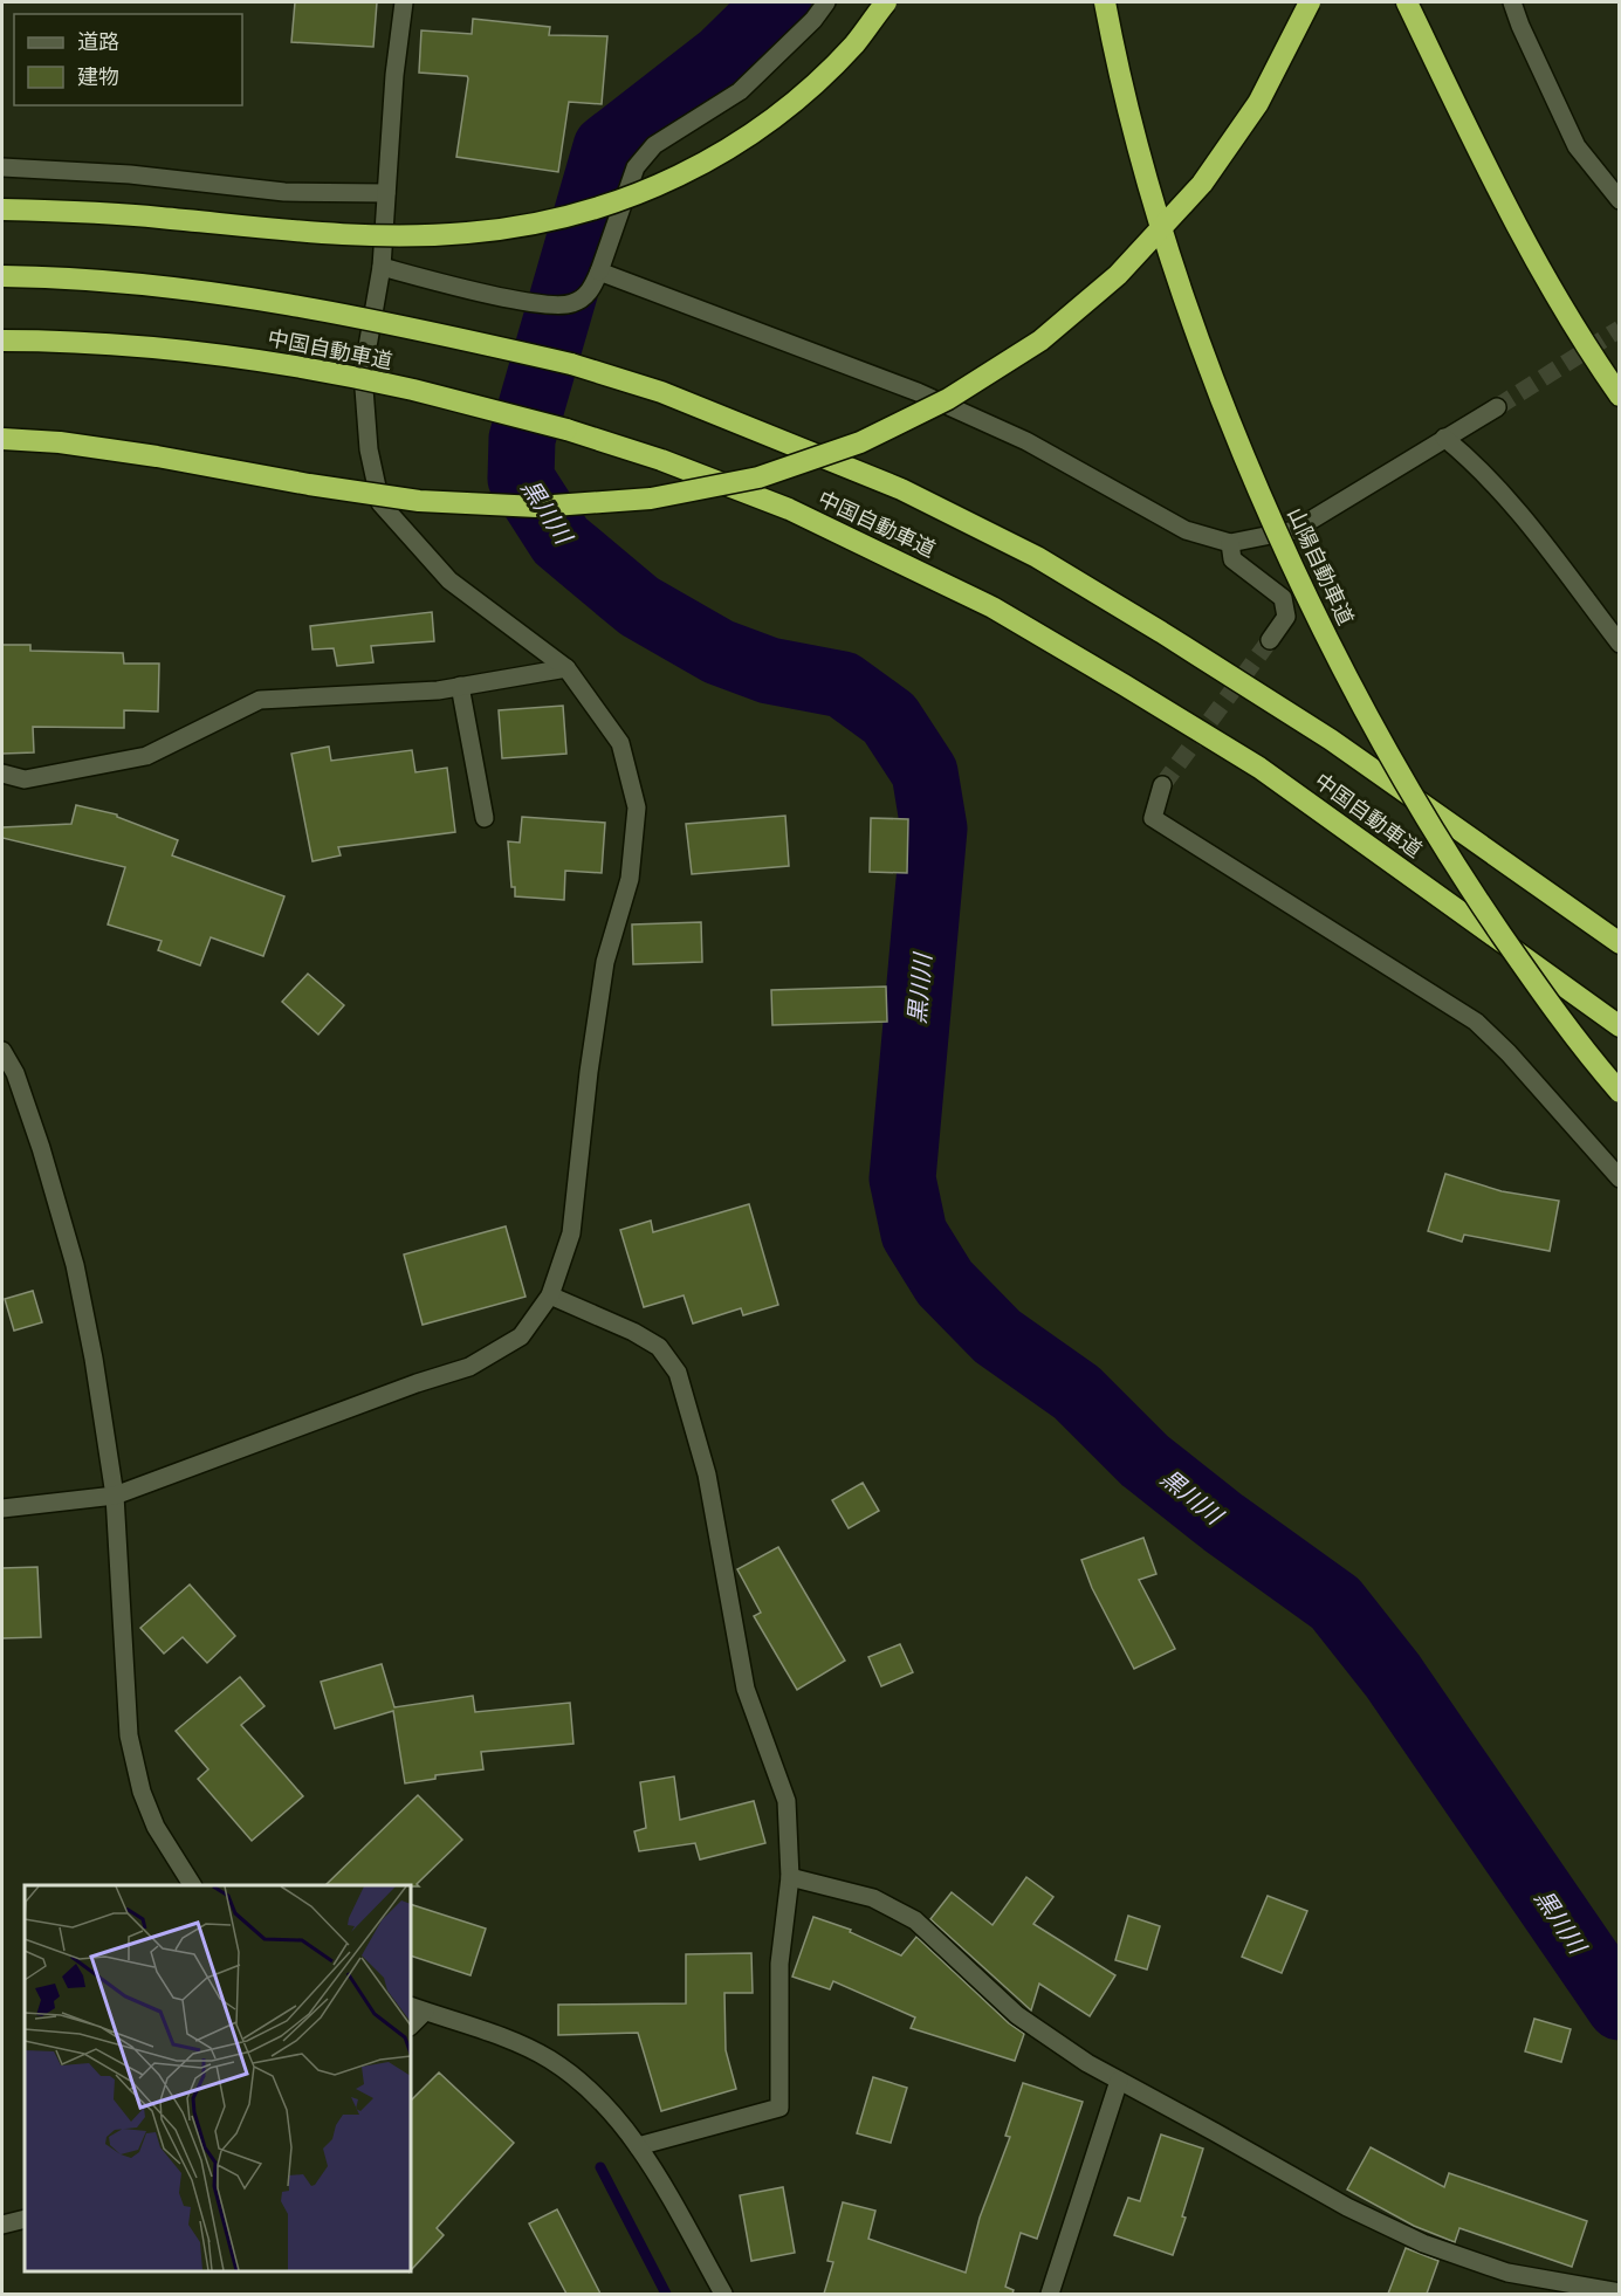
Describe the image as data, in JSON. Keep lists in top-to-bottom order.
{
  "streets": {
    "highway": ["中国自動車道", "山陽自動車道"]
  },
  "water": ["黒川川"],
  "legend": ["道路", "建物"]
}
